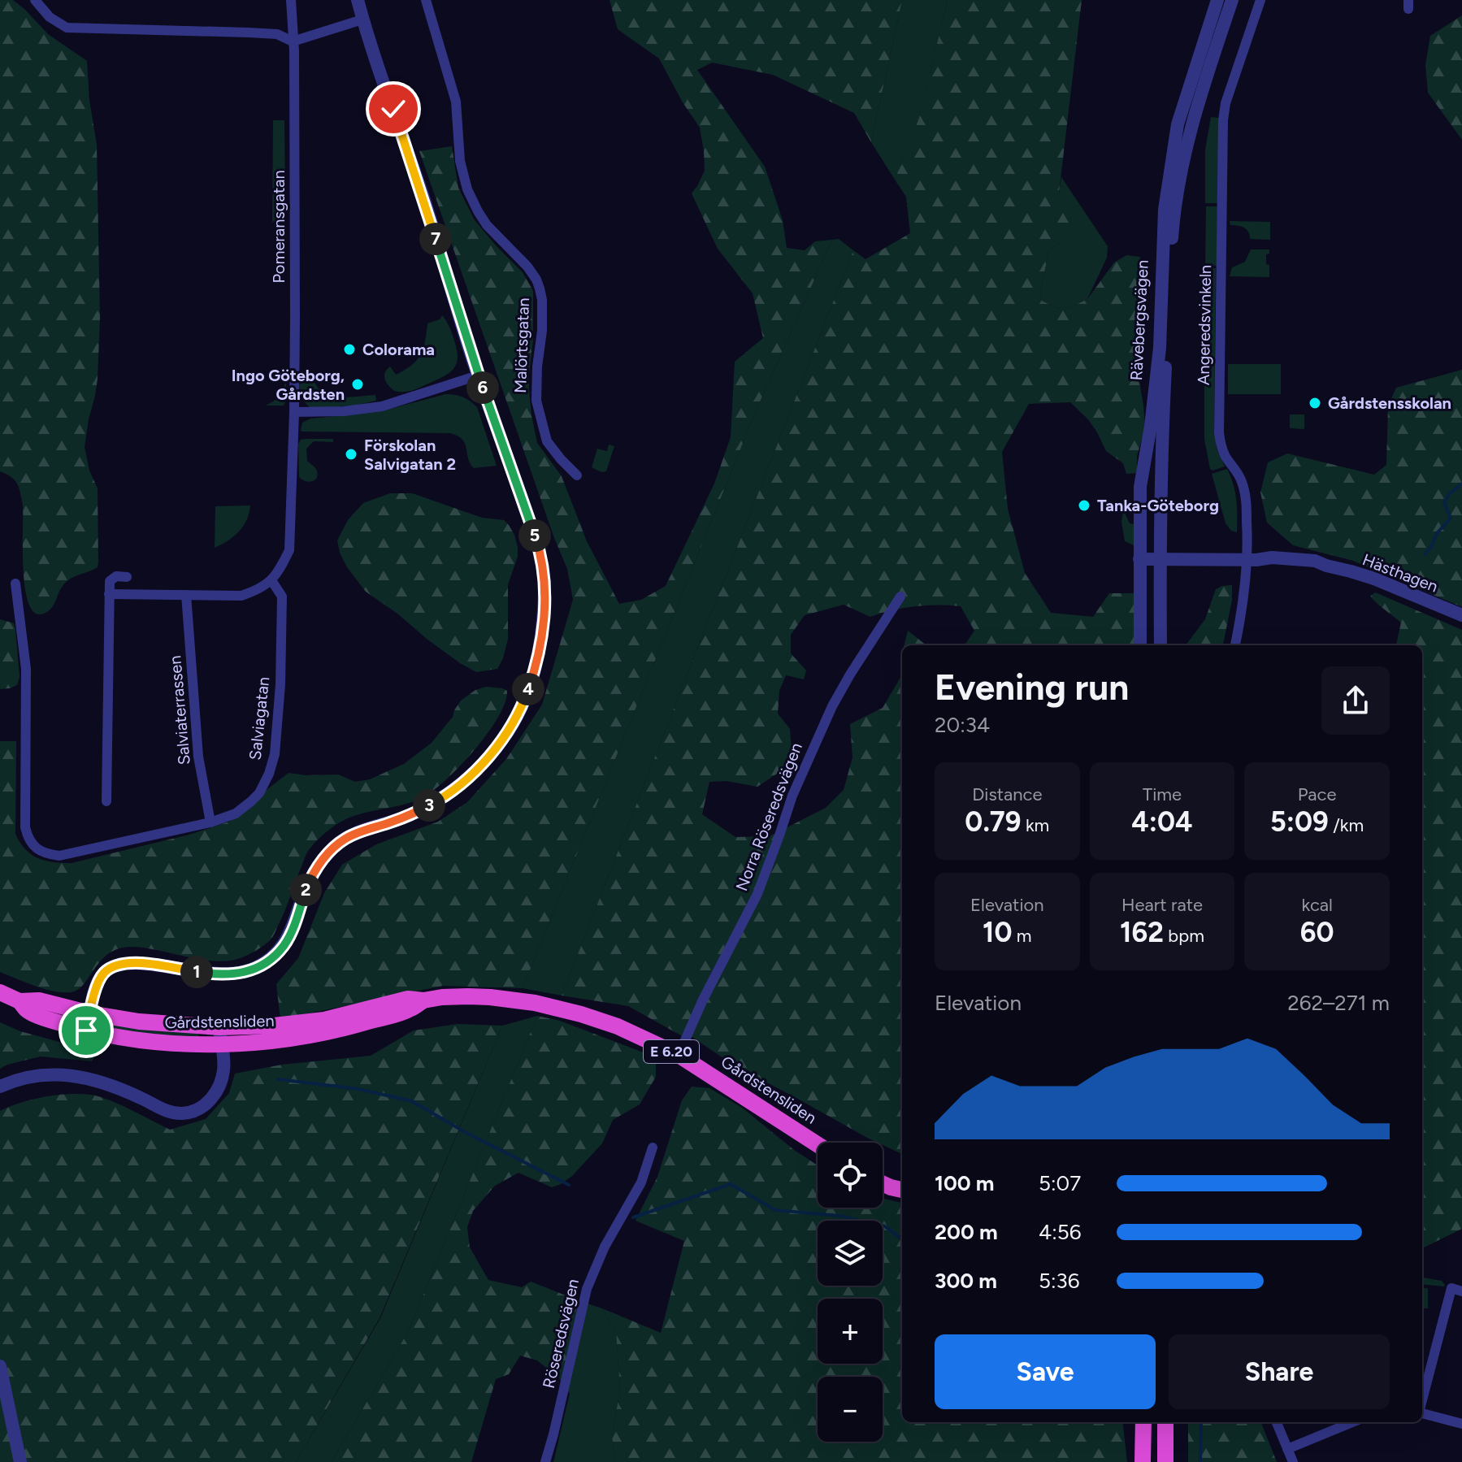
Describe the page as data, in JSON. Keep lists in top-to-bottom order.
{
  "streets": {
    "highway": ["Gårdstensliden", "E 6.20"],
    "street": [
      "Pomeransgatan",
      "Rävebergsvägen",
      "Angeredsvinkeln",
      "Malörtsgatan",
      "Hästhagen",
      "Salviaterrassen",
      "Salviagatan",
      "Norra Röseredsvägen",
      "Röseredsvägen"
    ]
  },
  "crossings": [
    ["Rävebergsvägen", "Hästhagen"],
    ["Angeredsvinkeln", "Hästhagen"],
    ["Salviaterrassen", "Salviagatan"],
    ["Norra Röseredsvägen", "Gårdstensliden"]
  ],
  "places": [
    "Colorama",
    "Ingo Göteborg, Gårdsten",
    "Gårdstensskolan",
    "Förskolan Salvigatan 2",
    "Tanka-Göteborg"
  ],
  "page": {
    "pins": [
      "7",
      "6",
      "5",
      "4",
      "3",
      "2",
      "1"
    ],
    "heading": ["Evening run", "20:34"],
    "stats": [
      ["Distance", "0.79 km"],
      ["Time", "4:04"],
      ["Pace", "5:09 /km"],
      ["Elevation", "10 m"],
      ["Heart rate", "162 bpm"],
      ["kcal", "60"]
    ],
    "chart": ["Elevation", "262–271 m"],
    "map_buttons": ["+", "−"],
    "list": [
      {
        "name": "100 m",
        "note": "5:07"
      },
      {
        "name": "200 m",
        "note": "4:56"
      },
      {
        "name": "300 m",
        "note": "5:36"
      }
    ],
    "buttons": ["Save", "Share"]
  }
}
